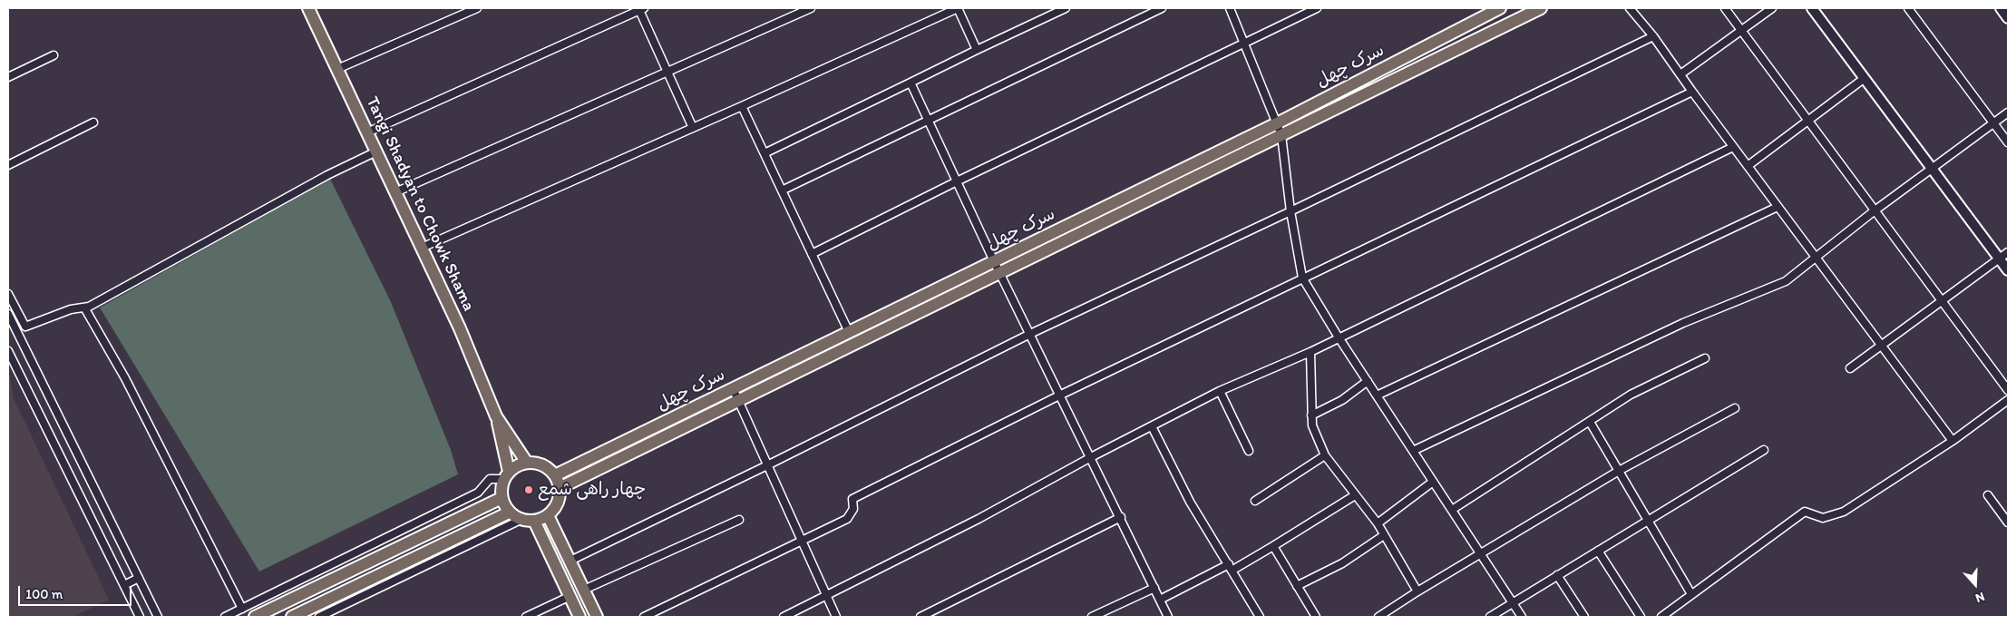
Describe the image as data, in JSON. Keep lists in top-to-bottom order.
{
  "streets": {
    "main road": ["سرک چهل", "Tangi Shadyan to Chowk Shama"]
  },
  "places": ["چهار راهی شمع"],
  "scale_bar": "100 m",
  "north": "bottom"
}
